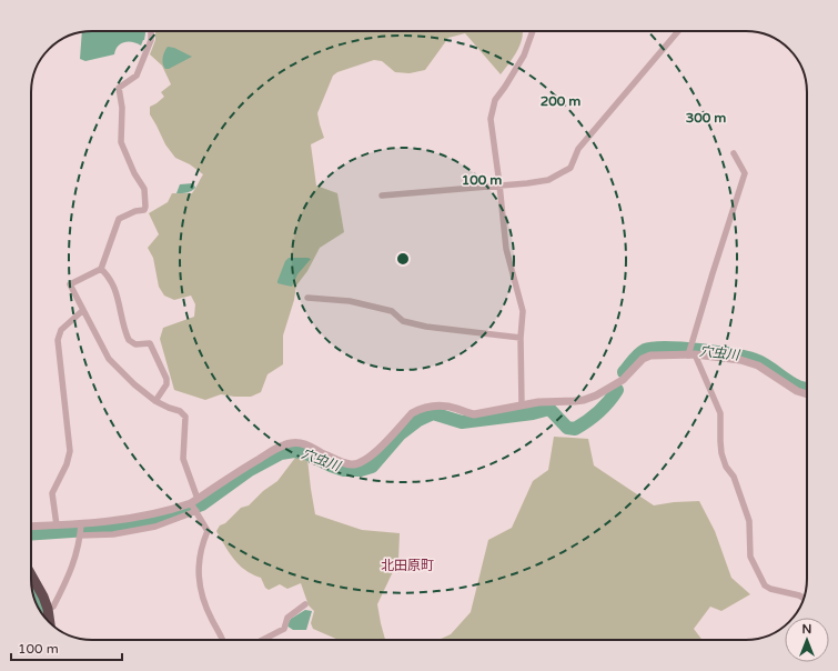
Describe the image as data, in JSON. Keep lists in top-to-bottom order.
{
  "districts": ["北田原町"],
  "water": ["穴虫川"],
  "scale_bar": "100 m",
  "north": "top",
  "rings": ["200 m", "300 m", "100 m"]
}
